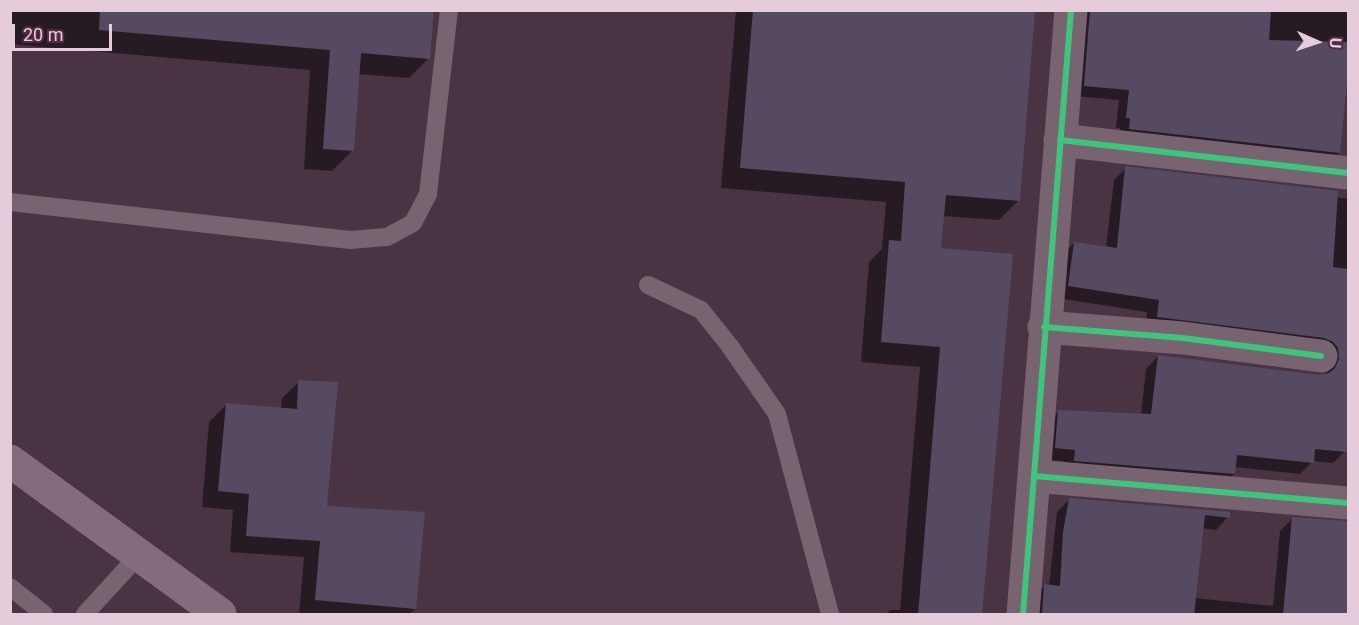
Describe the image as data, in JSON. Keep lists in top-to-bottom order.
{
  "scale_bar": "20 m",
  "north": "right"
}
